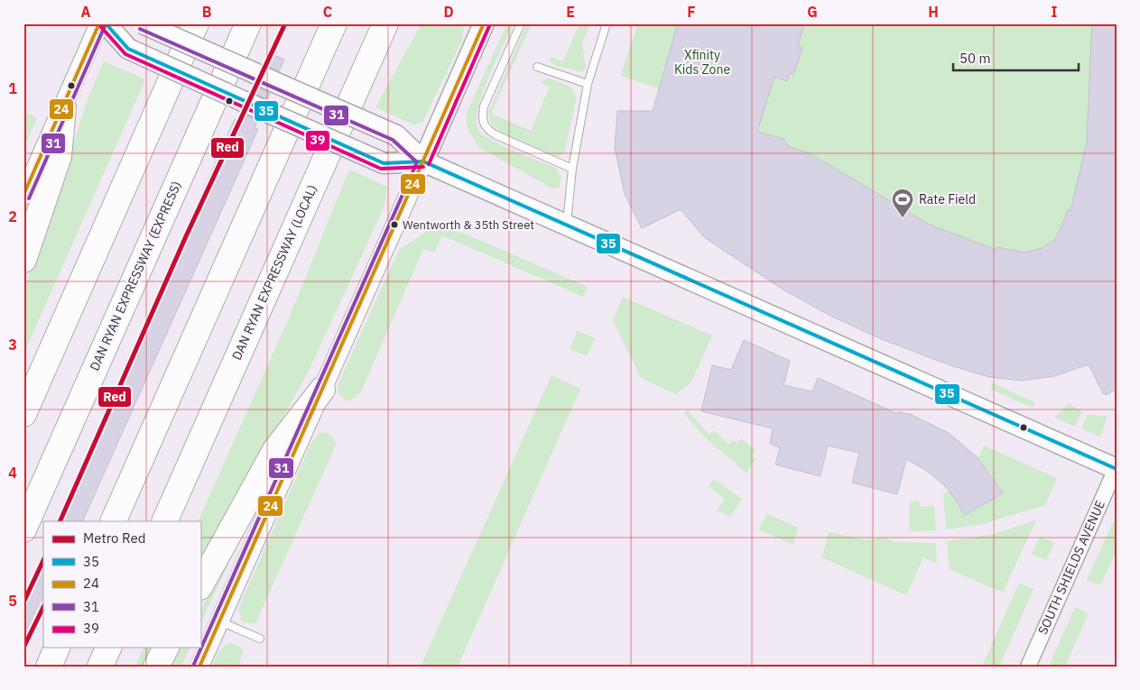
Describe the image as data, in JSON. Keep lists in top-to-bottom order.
{
  "streets": {
    "highway": ["DAN RYAN EXPRESSWAY (LOCAL)", "DAN RYAN EXPRESSWAY (EXPRESS)"],
    "street": ["SOUTH SHIELDS AVENUE"]
  },
  "parks": ["Xfinity Kids Zone"],
  "places": {
    "sports": ["Rate Field"],
    "other": ["Wentworth & 35th Street"]
  },
  "lines": [
    "metro line Red",
    "transit line 35",
    "transit line 24",
    "transit line 31",
    "transit line 39"
  ],
  "legend": [
    "Metro Red",
    "35",
    "24",
    "31",
    "39"
  ],
  "scale_bar": "50 m",
  "grid": {
    "columns": [
      "A",
      "B",
      "C",
      "D",
      "E",
      "F",
      "G",
      "H",
      "I"
    ],
    "rows": [
      "1",
      "2",
      "3",
      "4",
      "5"
    ]
  }
}
